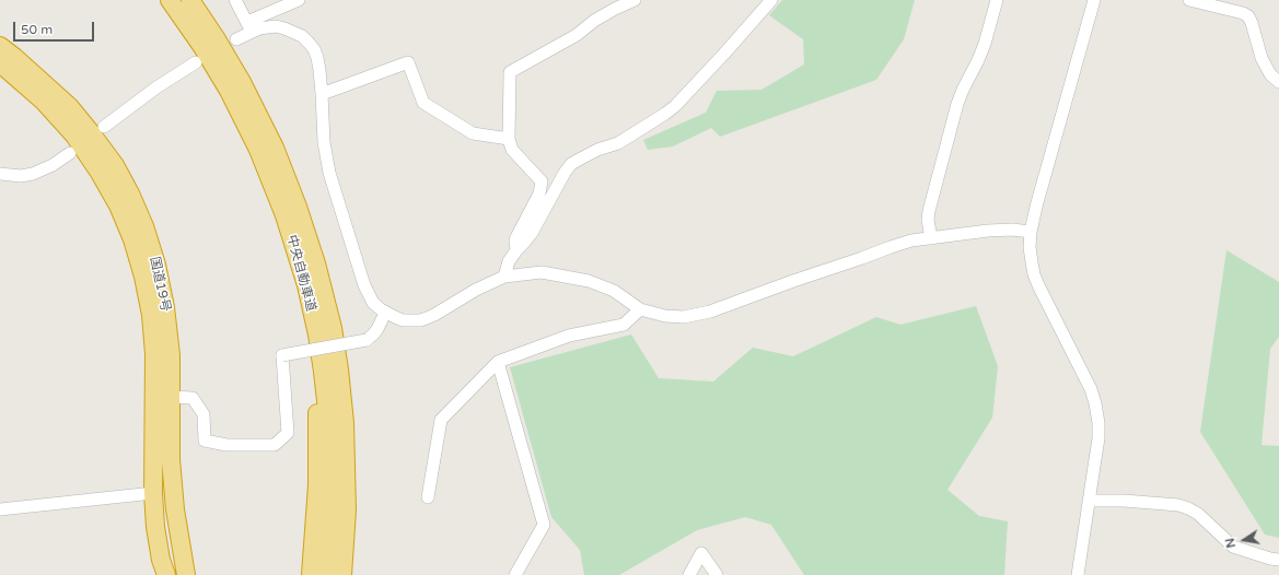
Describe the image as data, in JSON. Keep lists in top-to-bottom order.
{
  "streets": {
    "highway": ["中央自動車道", "国道19号"]
  },
  "scale_bar": "50 m",
  "north": "left"
}
